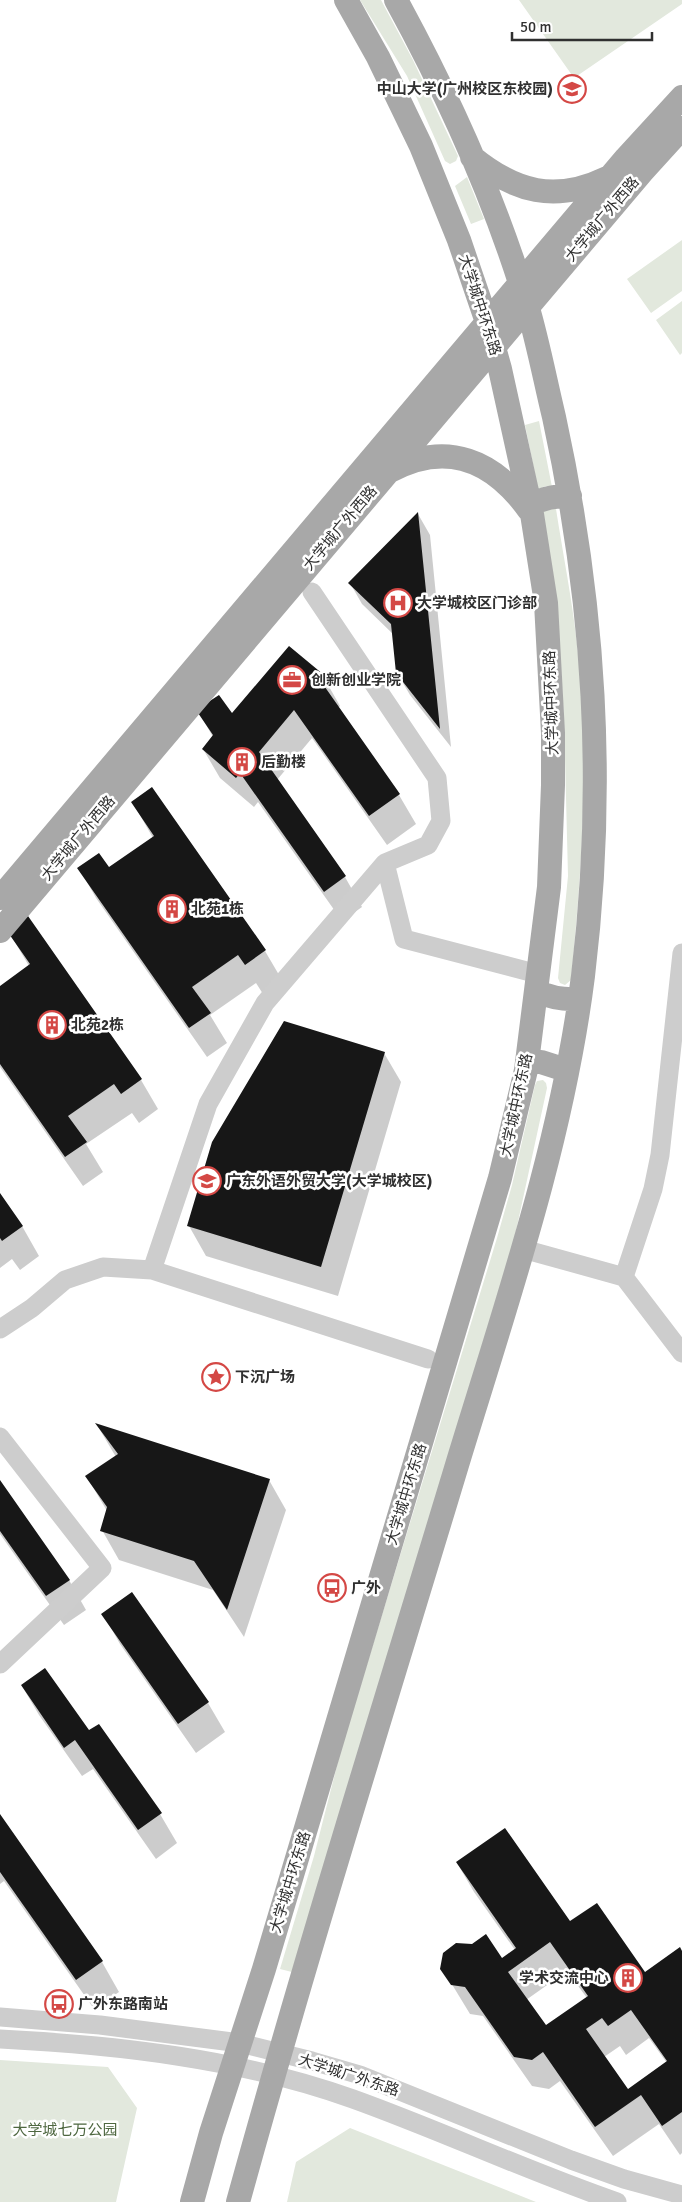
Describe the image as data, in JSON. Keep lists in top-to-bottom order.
{
  "streets": {
    "main road": ["大学城广外西路", "大学城中环东路"],
    "street": ["大学城广外东路"]
  },
  "crossings": [
    ["大学城广外西路", "大学城中环东路"],
    ["大学城中环东路", "大学城广外东路"]
  ],
  "parks": ["大学城七万公园"],
  "places": {
    "school or university": ["中山大学(广州校区东校园)", "广东外语外贸大学(大学城校区)"],
    "hospital": ["大学城校区门诊部"],
    "office": ["创新创业学院"],
    "building": [
      "后勤楼",
      "北苑1栋",
      "北苑2栋",
      "学术交流中心"
    ],
    "place": ["下沉广场"],
    "bus stop": ["广外", "广外东路南站"]
  },
  "scale_bar": "50 m"
}
